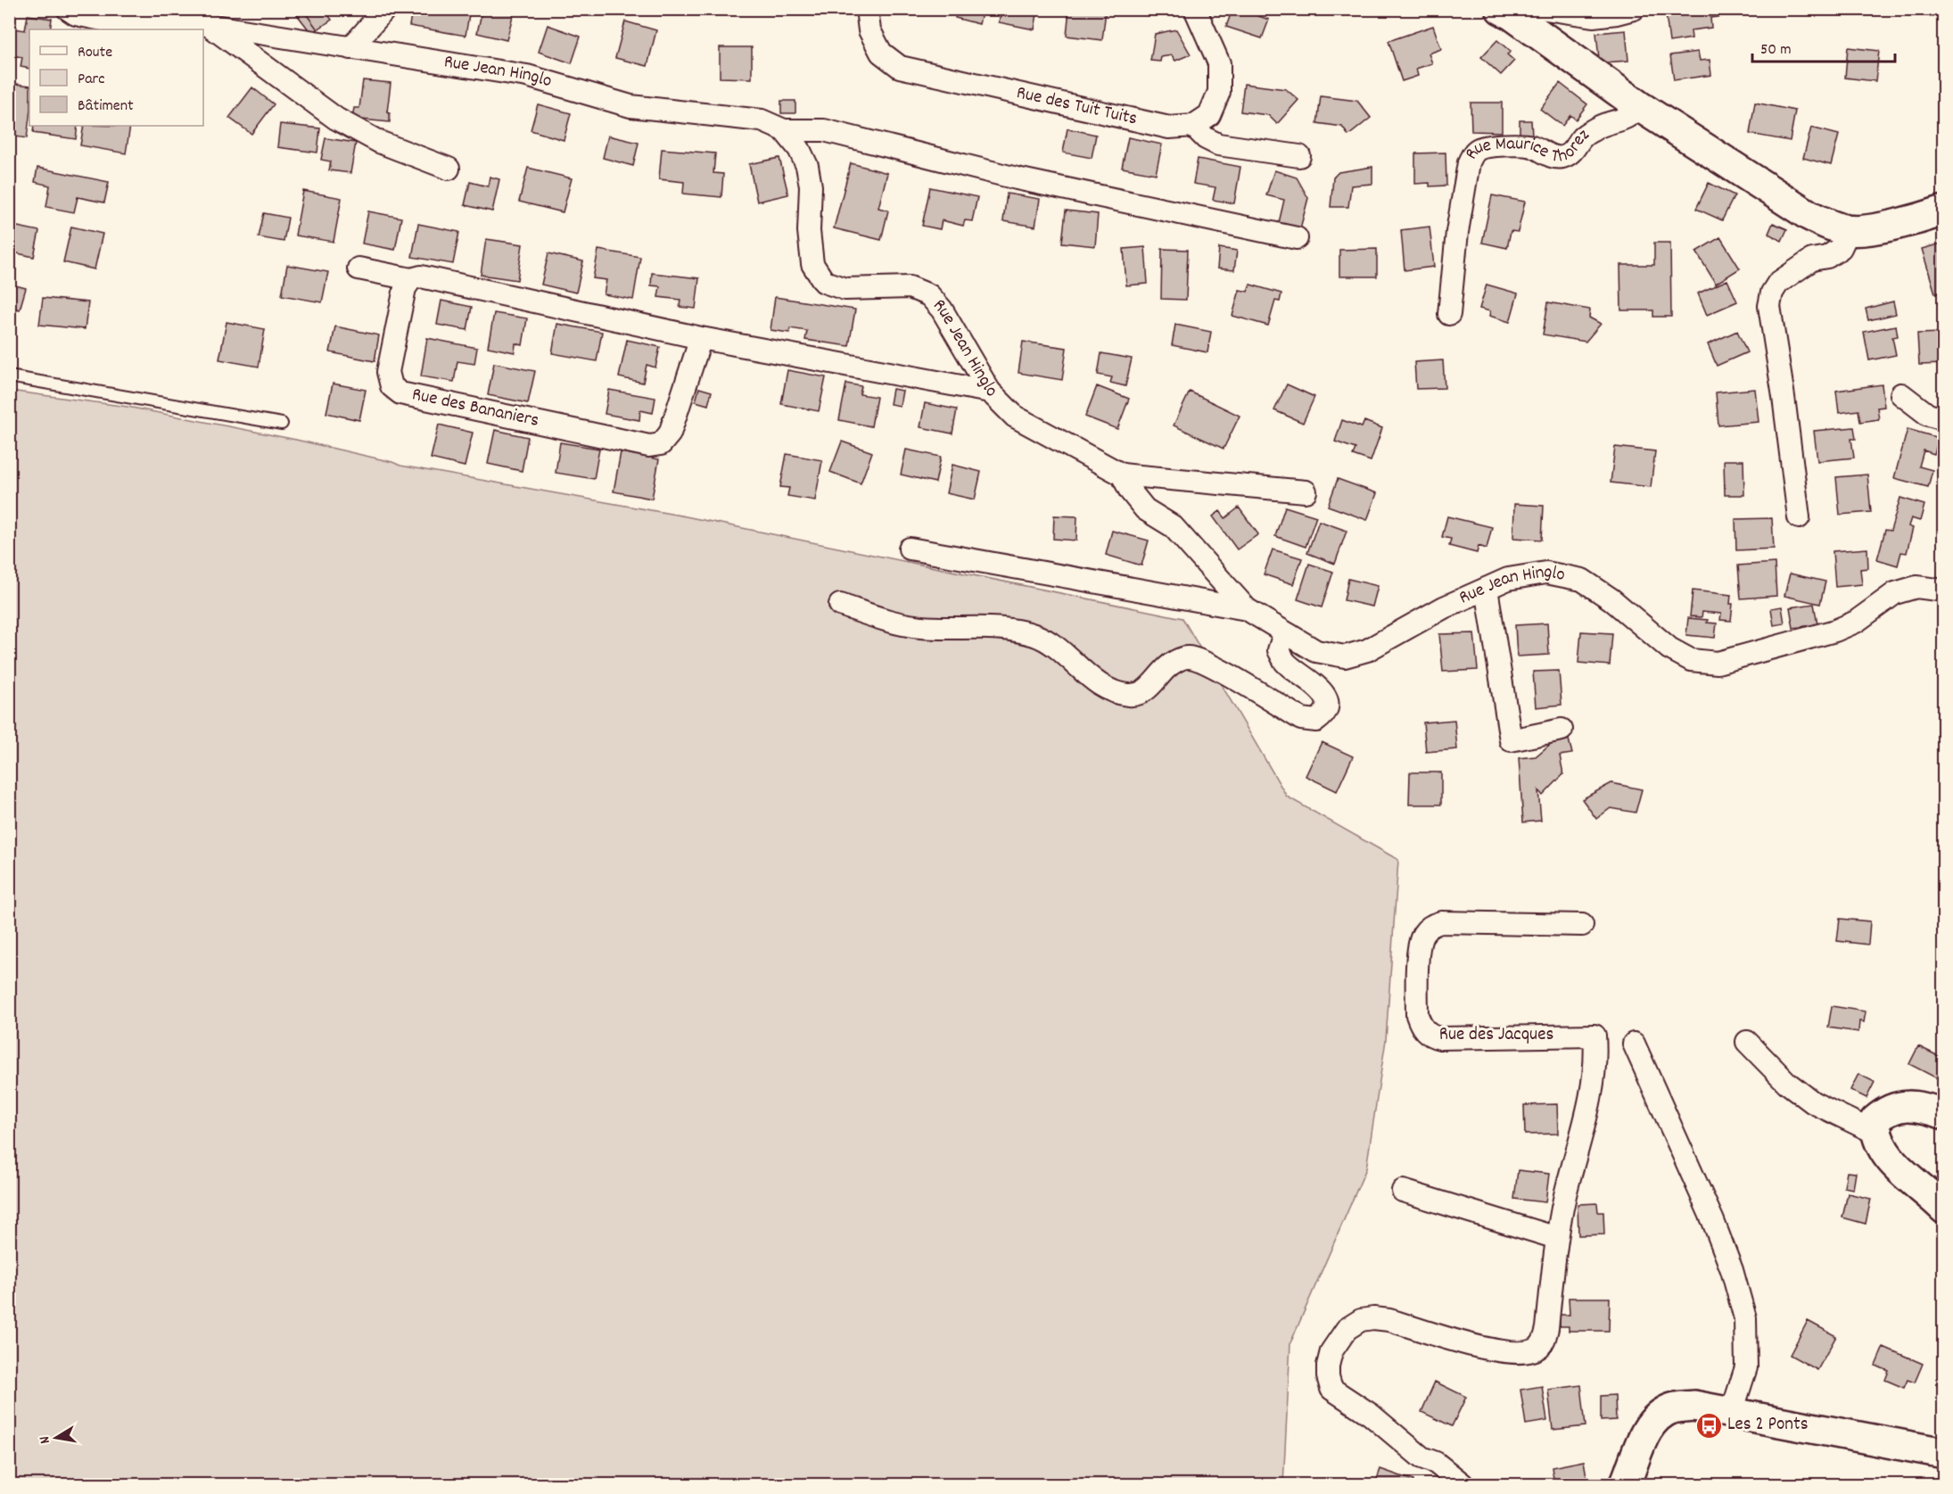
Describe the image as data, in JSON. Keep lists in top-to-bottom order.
{
  "streets": {
    "street": [
      "Rue Jean Hinglo",
      "Rue des Tuit Tuits",
      "Rue Maurice Thorez",
      "Rue des Bananiers",
      "Rue des Jacques"
    ]
  },
  "places": {
    "bus stop": ["Les 2 Ponts"]
  },
  "legend": ["Route", "Parc", "Bâtiment"],
  "scale_bar": "50 m",
  "north": "left"
}
